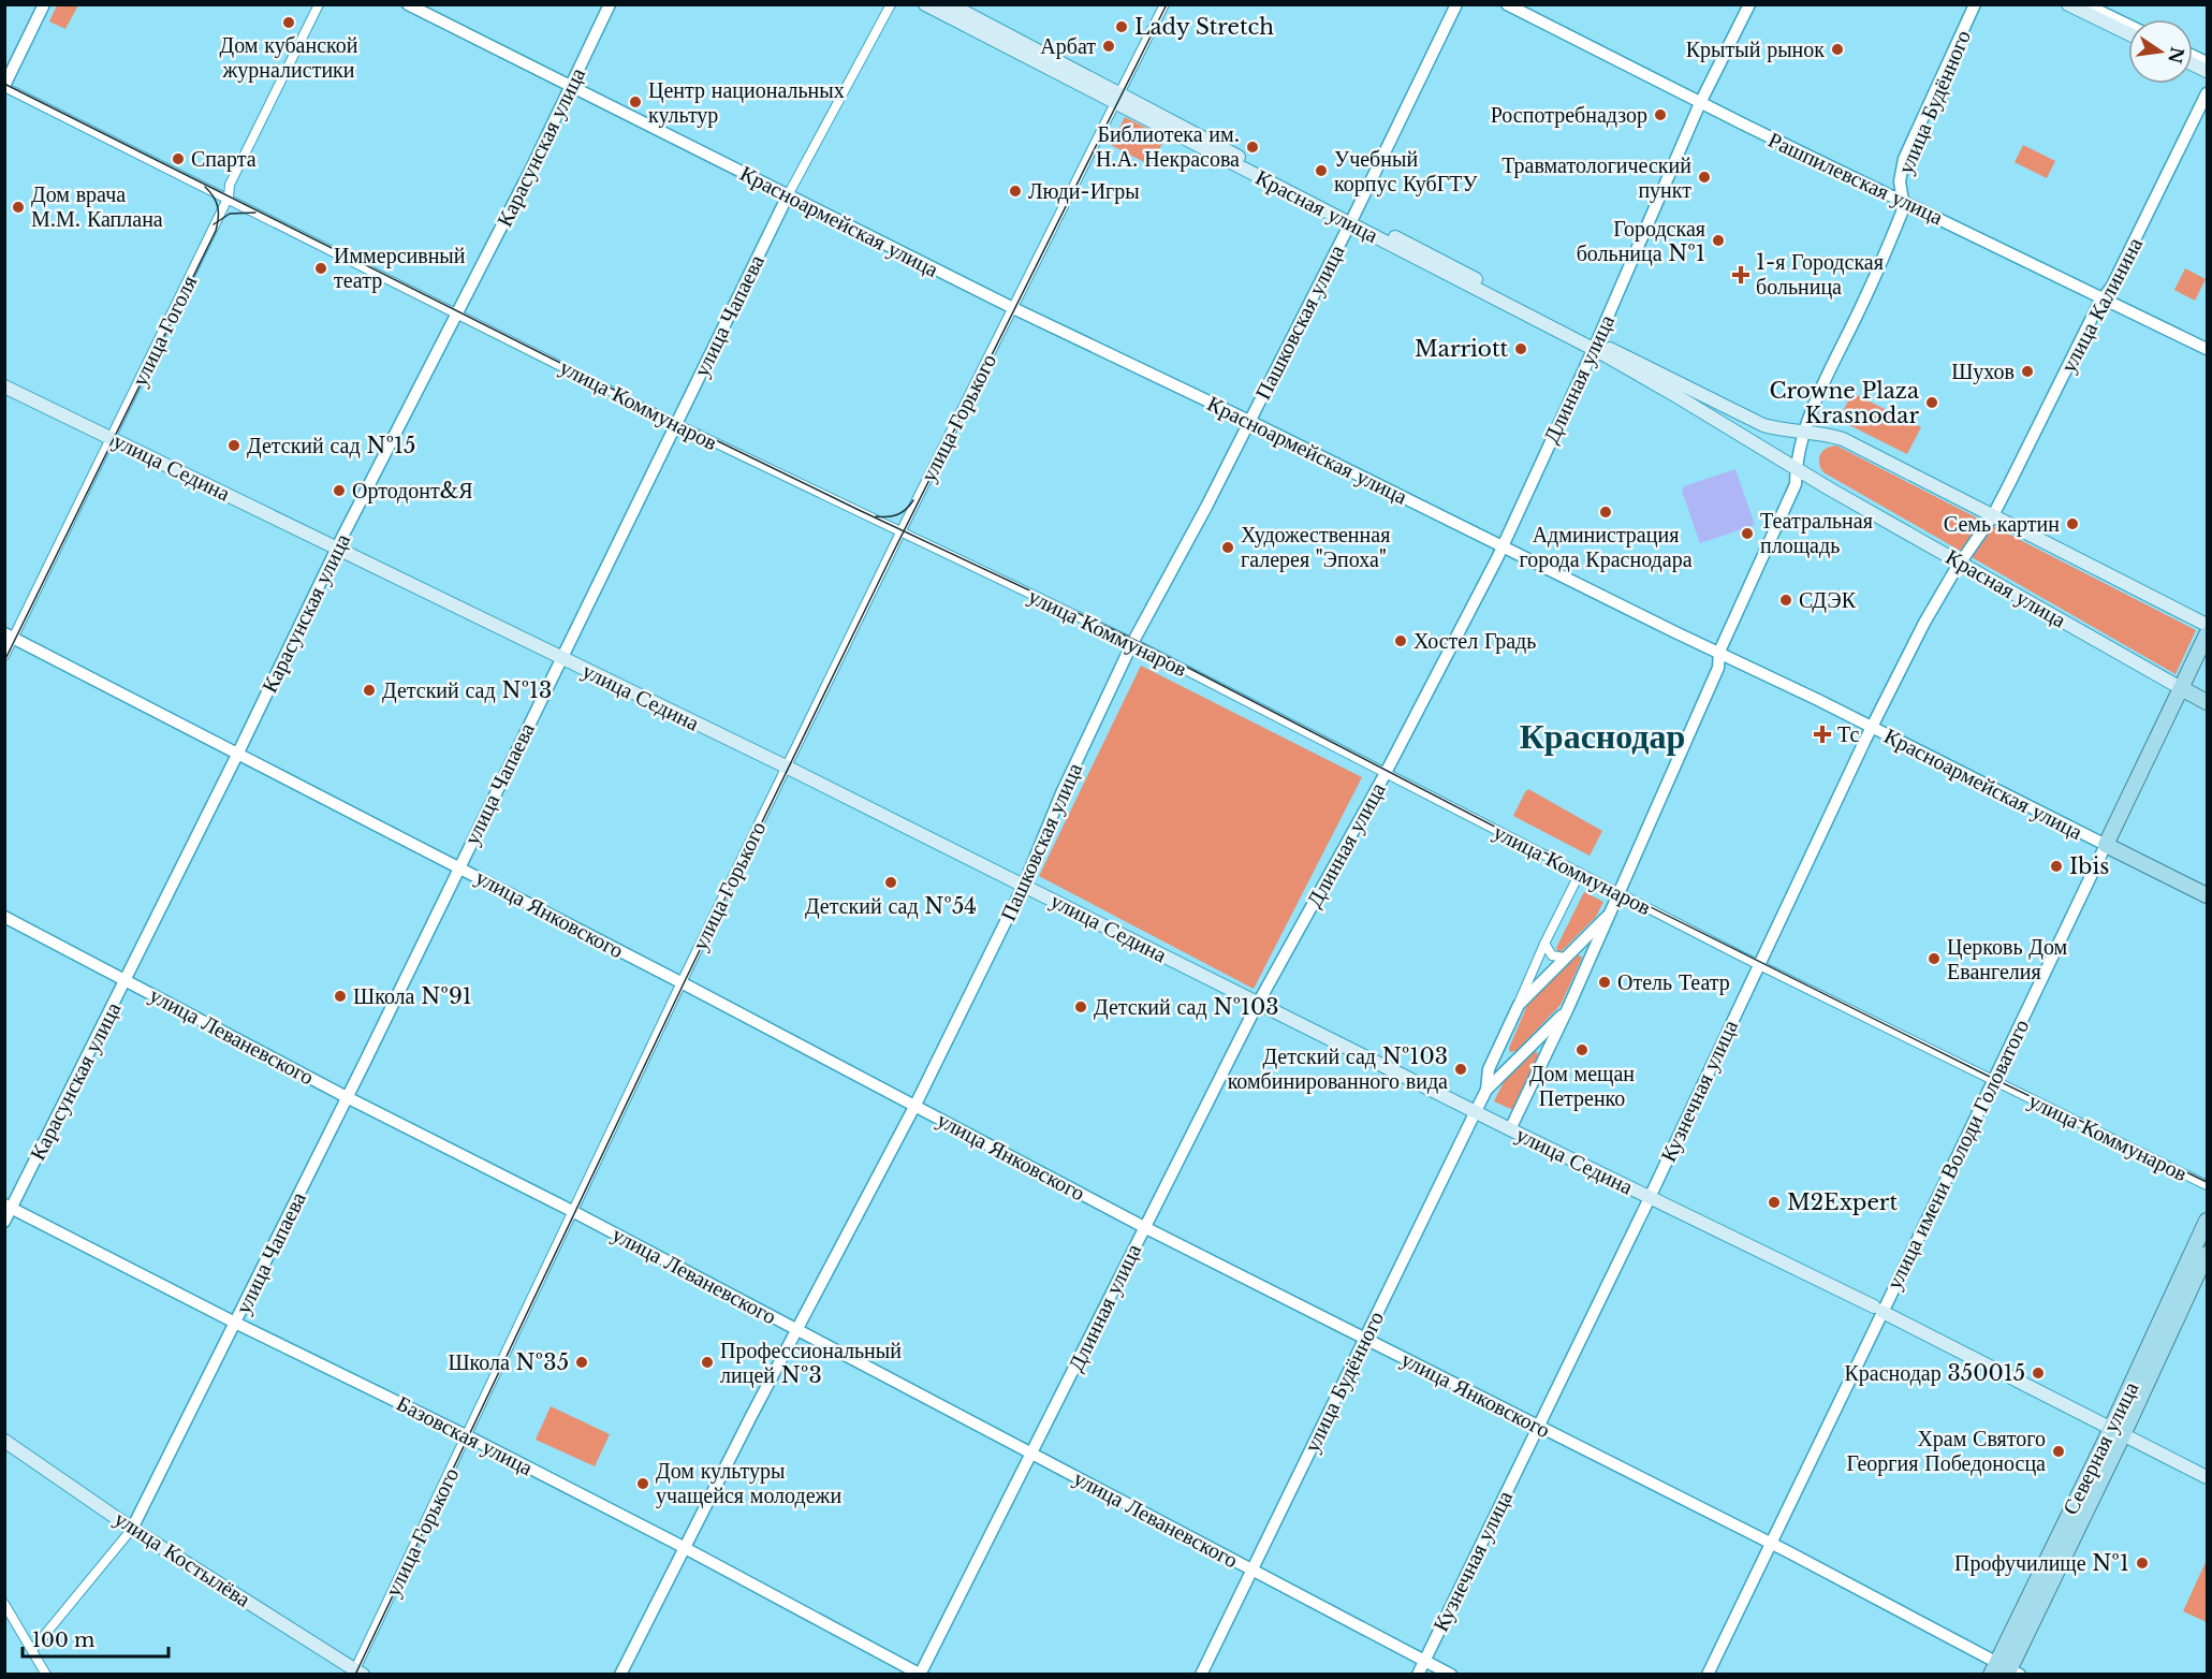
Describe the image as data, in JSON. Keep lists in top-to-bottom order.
{
  "streets": {
    "main road": [
      "Красная улица",
      "Красноармейская улица",
      "улица Седина",
      "улица имени Володи Головатого",
      "Северная улица",
      "улица Костылёва"
    ],
    "street": [
      "улица Будённого",
      "Карасунская улица",
      "Рашпилевская улица",
      "улица Калинина",
      "улица Чапаева",
      "Пашковская улица",
      "улица Гоголя",
      "Длинная улица",
      "улица Коммунаров",
      "улица Горького",
      "улица Янковского",
      "улица Леваневского",
      "Кузнечная улица",
      "Базовская улица"
    ]
  },
  "crossings": [
    ["улица Будённого", "Рашпилевская улица"],
    ["улица Будённого", "Красная улица"],
    ["улица Будённого", "Красноармейская улица"],
    ["улица Будённого", "улица Коммунаров"],
    ["улица Будённого", "улица Седина"],
    ["улица Будённого", "улица Янковского"],
    ["улица Будённого", "улица Леваневского"],
    ["Карасунская улица", "Красноармейская улица"],
    ["Карасунская улица", "улица Коммунаров"],
    ["Карасунская улица", "улица Седина"],
    ["Карасунская улица", "улица Янковского"],
    ["Карасунская улица", "улица Леваневского"],
    ["Карасунская улица", "Базовская улица"],
    ["Рашпилевская улица", "улица Калинина"],
    ["Рашпилевская улица", "Длинная улица"],
    ["Красная улица", "улица Калинина"],
    ["Красная улица", "Пашковская улица"],
    ["Красная улица", "Длинная улица"],
    ["Красная улица", "улица Горького"],
    ["Красная улица", "Кузнечная улица"],
    ["Красная улица", "улица имени Володи Головатого"],
    ["Красноармейская улица", "улица Чапаева"],
    ["Красноармейская улица", "Пашковская улица"],
    ["Красноармейская улица", "Длинная улица"],
    ["Красноармейская улица", "улица Горького"],
    ["Красноармейская улица", "Кузнечная улица"],
    ["Красноармейская улица", "улица имени Володи Головатого"],
    ["улица Калинина", "Кузнечная улица"],
    ["улица Чапаева", "улица Коммунаров"],
    ["улица Чапаева", "улица Седина"],
    ["улица Чапаева", "улица Янковского"],
    ["улица Чапаева", "улица Леваневского"],
    ["улица Чапаева", "Базовская улица"],
    ["улица Чапаева", "улица Костылёва"],
    ["Пашковская улица", "улица Коммунаров"],
    ["Пашковская улица", "улица Седина"],
    ["Пашковская улица", "улица Янковского"],
    ["Пашковская улица", "улица Леваневского"],
    ["Пашковская улица", "Базовская улица"],
    ["улица Гоголя", "улица Коммунаров"],
    ["улица Гоголя", "улица Седина"],
    ["улица Гоголя", "улица Янковского"],
    ["Длинная улица", "улица Коммунаров"],
    ["Длинная улица", "улица Седина"],
    ["Длинная улица", "улица Янковского"],
    ["Длинная улица", "улица Леваневского"],
    ["Длинная улица", "Базовская улица"],
    ["улица Коммунаров", "улица Горького"],
    ["улица Коммунаров", "Кузнечная улица"],
    ["улица Коммунаров", "улица имени Володи Головатого"],
    ["улица Горького", "улица Седина"],
    ["улица Горького", "улица Янковского"],
    ["улица Горького", "улица Леваневского"],
    ["улица Горького", "Базовская улица"],
    ["улица Горького", "улица Костылёва"],
    ["улица Седина", "Кузнечная улица"],
    ["улица Седина", "улица имени Володи Головатого"],
    ["улица Седина", "Северная улица"],
    ["улица Янковского", "Кузнечная улица"],
    ["улица Янковского", "улица имени Володи Головатого"],
    ["улица Янковского", "Северная улица"],
    ["улица Леваневского", "Кузнечная улица"]
  ],
  "districts": ["Краснодар"],
  "places": {
    "other": [
      "Дом кубанской журналистики",
      "Lady Stretch",
      "Арбат",
      "Крытый рынок",
      "Центр национальных культур",
      "Роспотребнадзор",
      "Библиотека им. Н.А. Некрасова",
      "Спарта",
      "Учебный корпус КубГТУ",
      "Травматологический пункт",
      "Люди-Игры",
      "Дом врача М.М. Каплана",
      "Городская больница №1",
      "Иммерсивный театр",
      "Marriott",
      "Шухов",
      "Crowne Plaza Krasnodar",
      "Детский сад №15",
      "Ортодонт&Я",
      "Администрация города Краснодара",
      "Семь картин",
      "Театральная площадь",
      "Художественная галерея \"Эпоха\"",
      "СДЭК",
      "Хостел Градь",
      "Детский сад №13",
      "Ibis",
      "Детский сад №54",
      "Церковь Дом Евангелия",
      "Отель Театр",
      "Школа №91",
      "Детский сад №103",
      "Дом мещан Петренко",
      "Детский сад №103 комбинированного вида",
      "M2Expert",
      "Школа №35",
      "Профессиональный лицей №3",
      "Краснодар 350015",
      "Храм Святого Георгия Победоносца",
      "Дом культуры учащейся молодежи",
      "Профучилище №1"
    ],
    "health": ["1-я Городская больница", "Тс"]
  },
  "scale_bar": "100 m",
  "north": "right"
}
